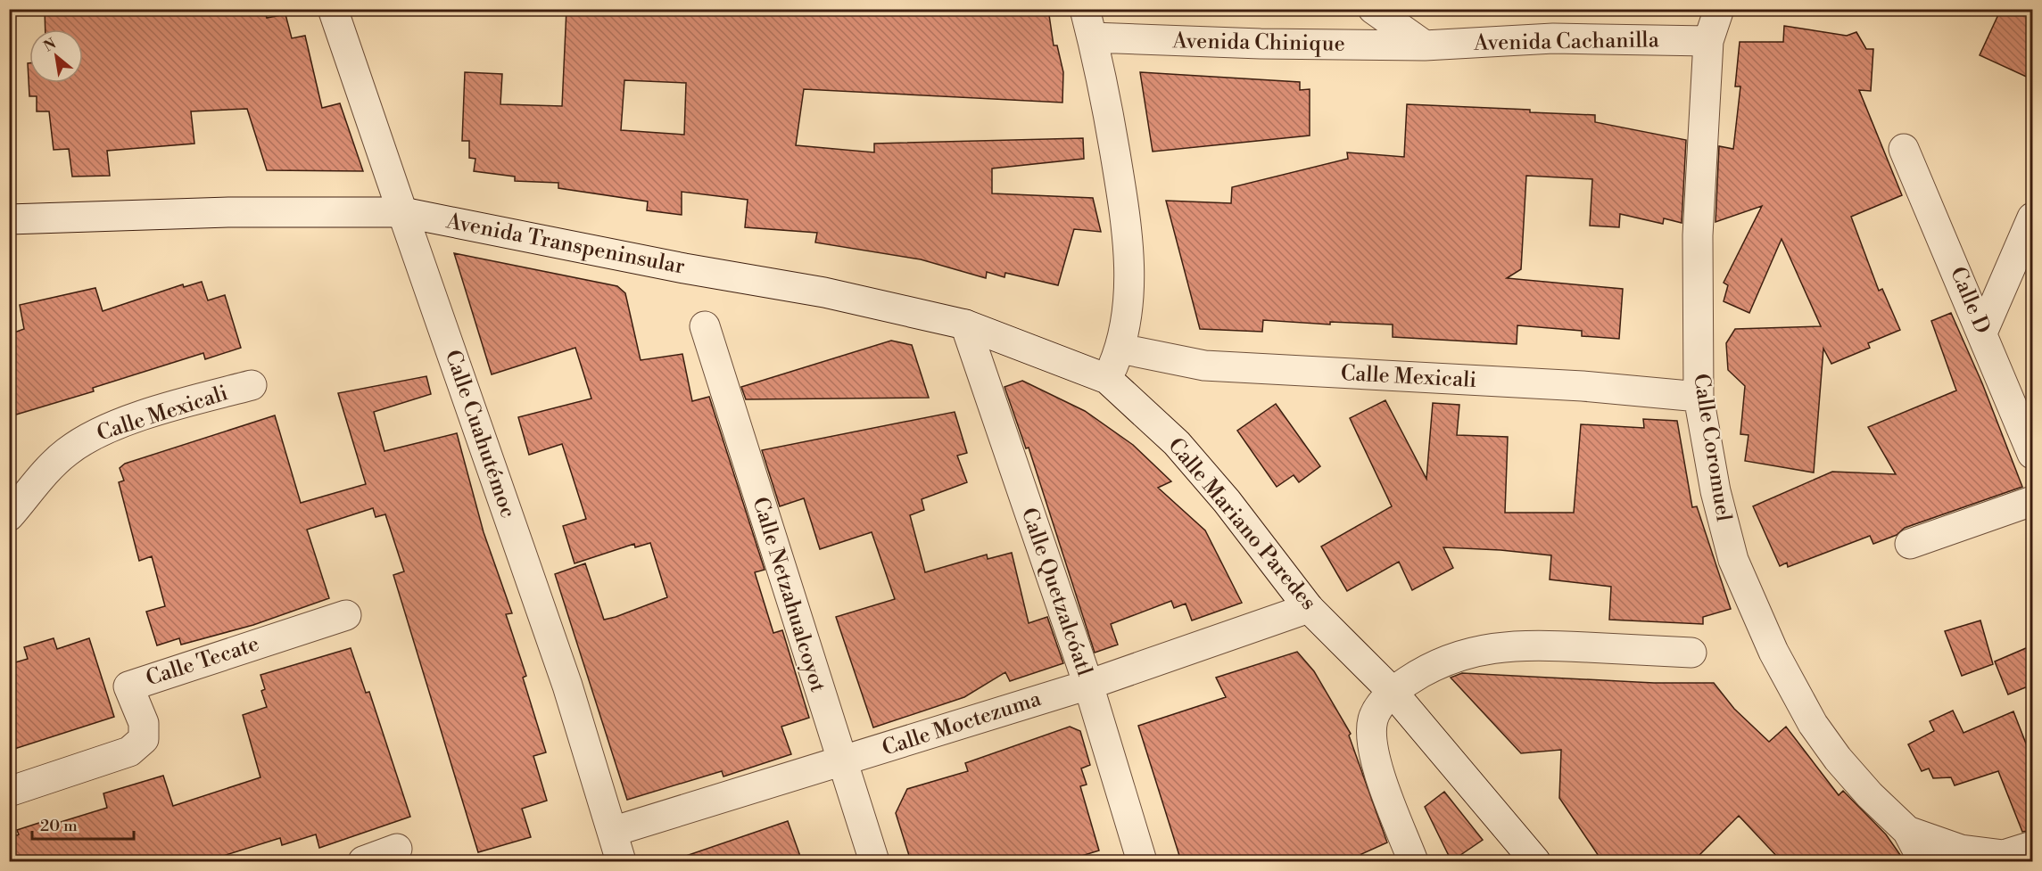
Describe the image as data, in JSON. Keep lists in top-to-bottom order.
{
  "streets": {
    "street": [
      "Avenida Cachanilla",
      "Avenida Chinique",
      "Avenida Transpeninsular",
      "Calle D",
      "Calle Mexicali",
      "Calle Cuahutémoc",
      "Calle Coromuel",
      "Calle Mariano Paredes",
      "Calle Quetzalcóatl",
      "Calle Netzahualcoyot",
      "Calle Tecate",
      "Calle Moctezuma"
    ]
  },
  "crossings": [
    ["Avenida Cachanilla", "Avenida Chinique"],
    ["Avenida Cachanilla", "Calle Coromuel"],
    ["Avenida Transpeninsular", "Calle Cuahutémoc"],
    ["Avenida Transpeninsular", "Calle Mariano Paredes"],
    ["Avenida Transpeninsular", "Calle Quetzalcóatl"],
    ["Calle Mexicali", "Calle Coromuel"],
    ["Calle Cuahutémoc", "Calle Moctezuma"],
    ["Calle Mariano Paredes", "Calle Moctezuma"],
    ["Calle Quetzalcóatl", "Calle Moctezuma"],
    ["Calle Netzahualcoyot", "Calle Moctezuma"]
  ],
  "scale_bar": "20 m",
  "north": "top left"
}
